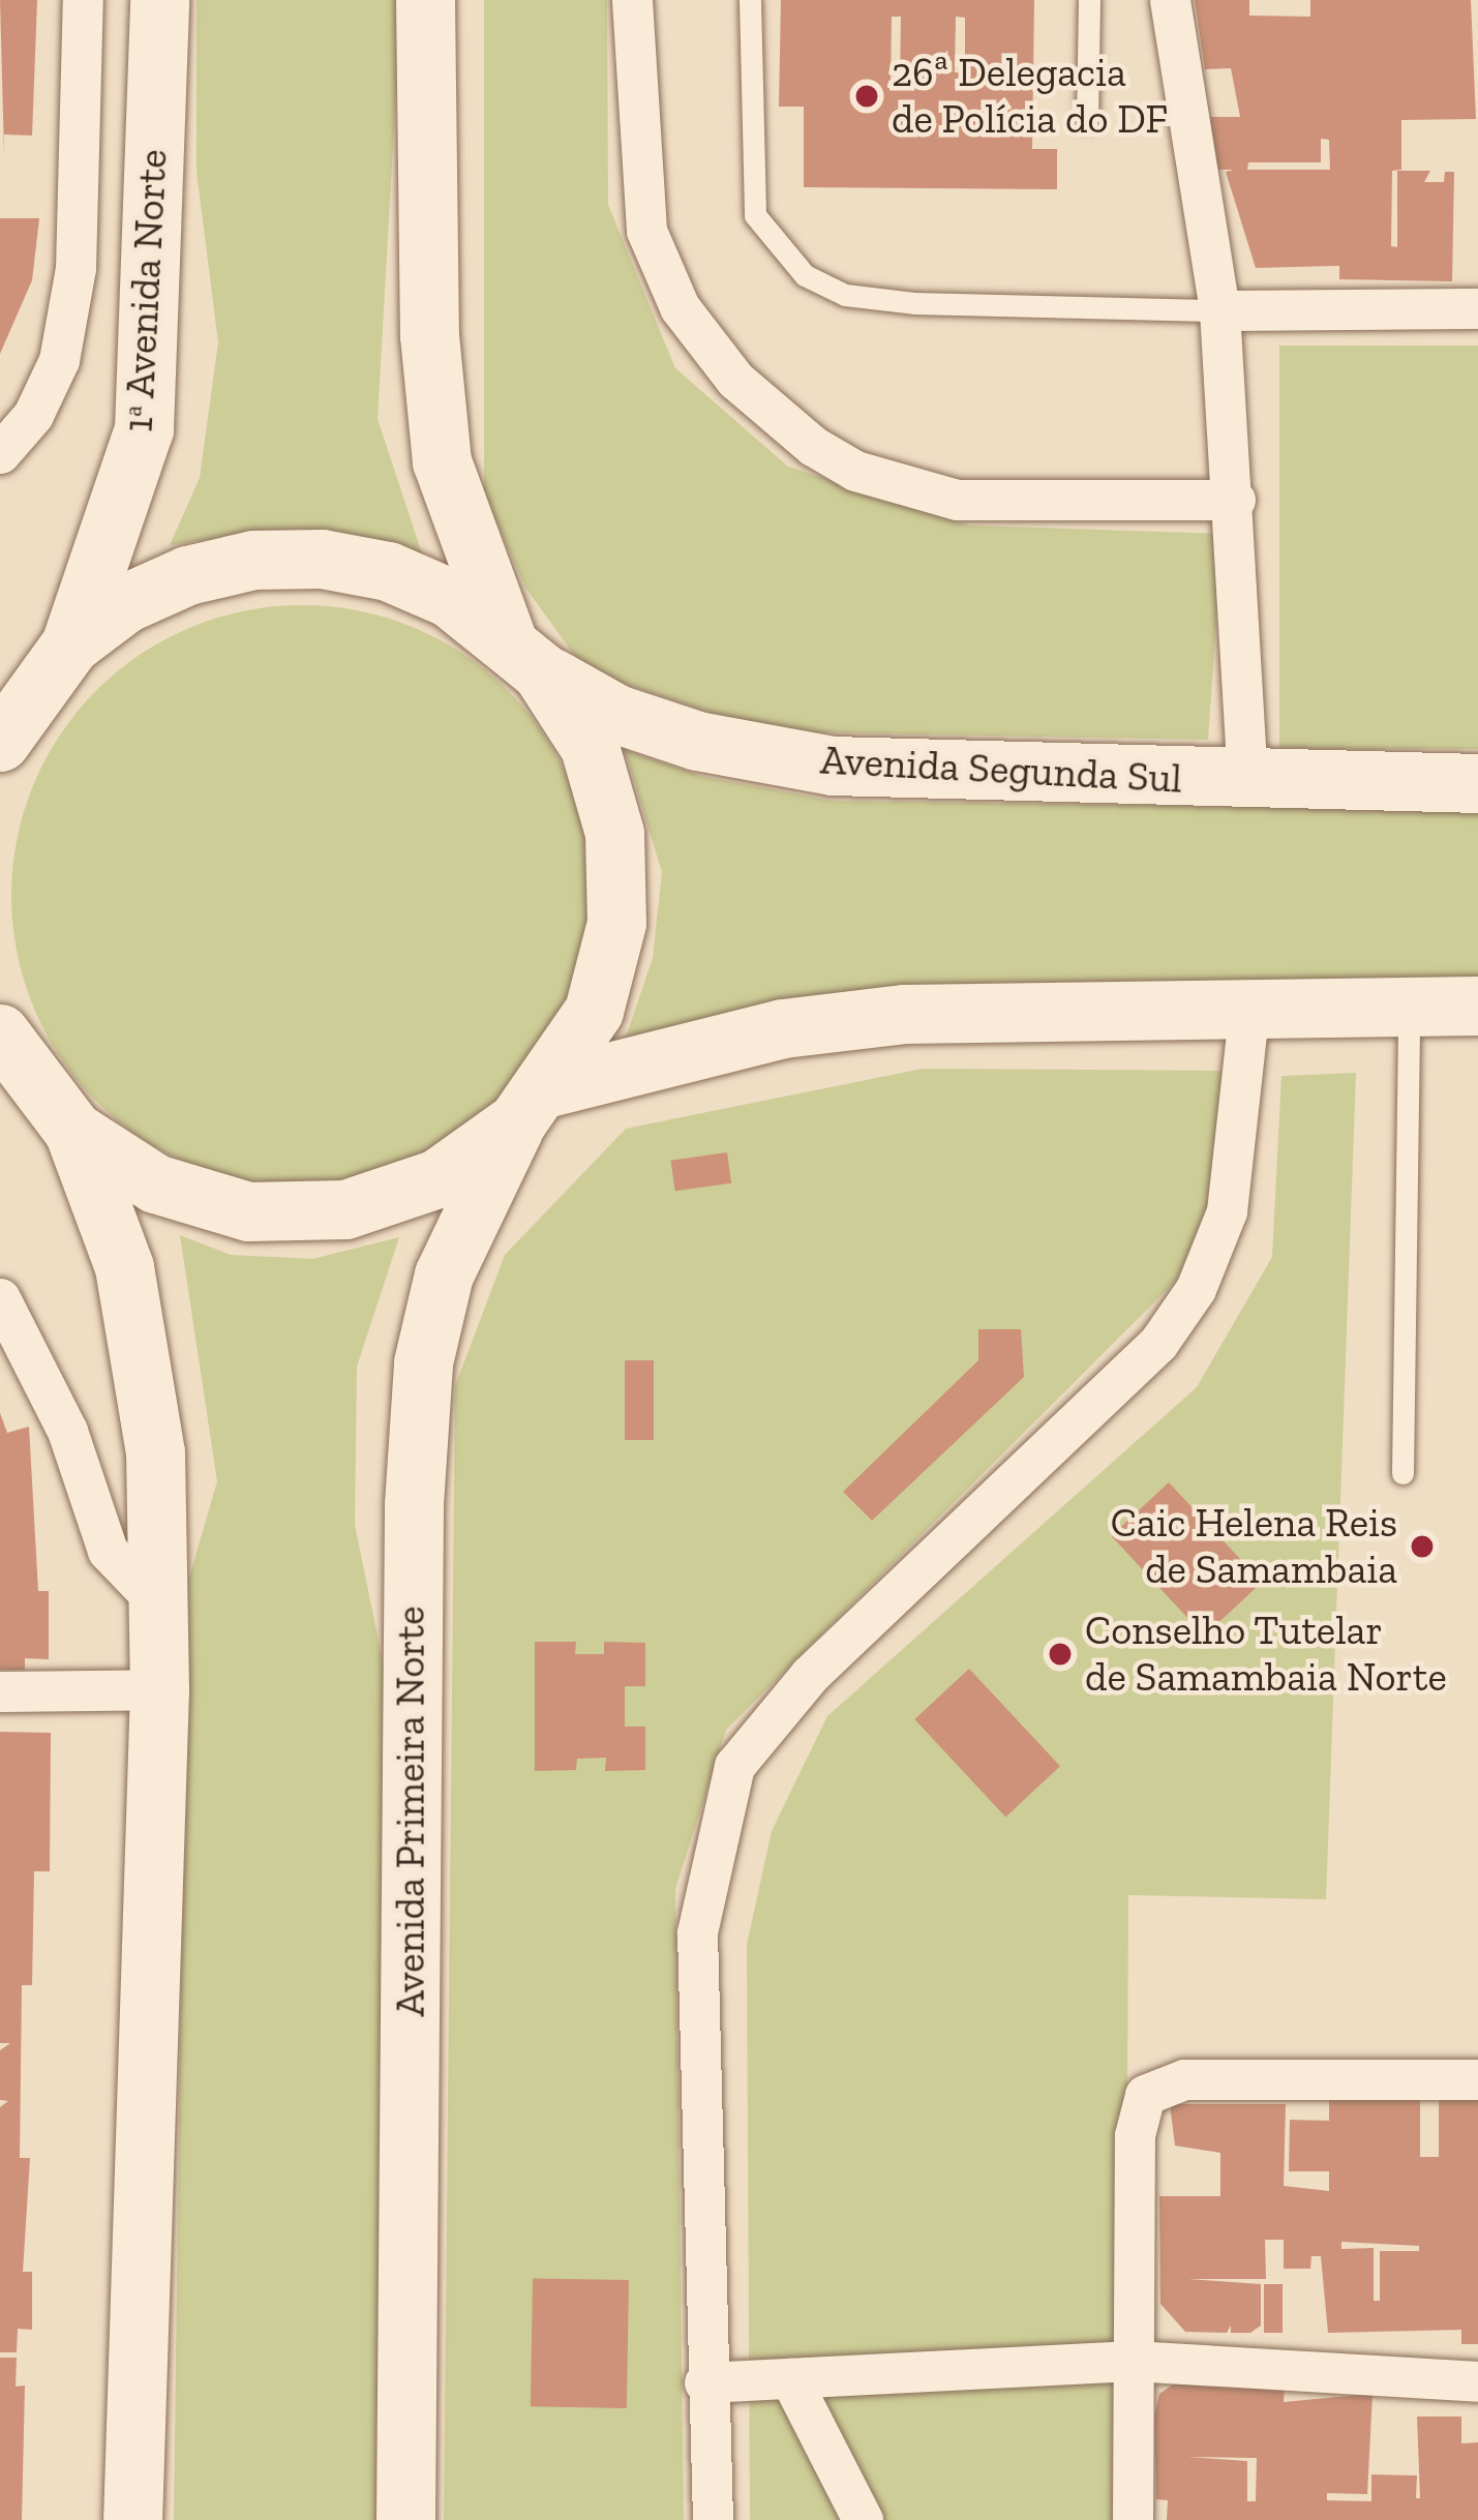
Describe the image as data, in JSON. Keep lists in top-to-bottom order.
{
  "streets": {
    "main road": ["1ᵃ Avenida Norte", "Avenida Segunda Sul", "Avenida Primeira Norte"]
  },
  "crossings": [
    ["1ᵃ Avenida Norte", "Avenida Segunda Sul"],
    ["Avenida Segunda Sul", "Avenida Primeira Norte"]
  ],
  "places": ["26ª Delegacia de Polícia do DF", "Caic Helena Reis de Samambaia", "Conselho Tutelar de Samambaia Norte"]
}
